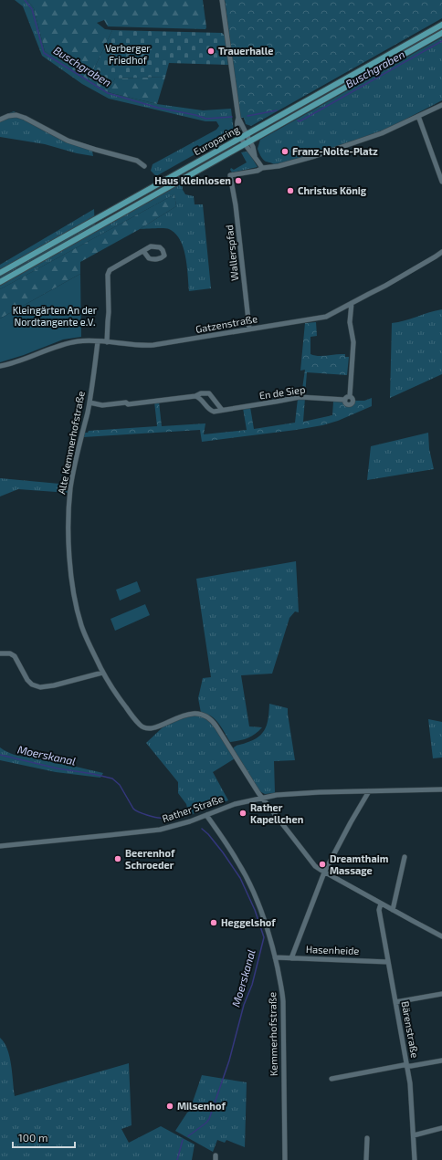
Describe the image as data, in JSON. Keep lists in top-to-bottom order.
{
  "streets": {
    "main road": ["Europaring"],
    "street": [
      "Wallerspfad",
      "Gatzenstraße",
      "En de Siep",
      "Alte Kemmerhofstraße",
      "Rather Straße",
      "Hasenheide",
      "Bärenstraße",
      "Kemmerhofstraße"
    ]
  },
  "crossings": [
    ["Wallerspfad", "Gatzenstraße"],
    ["Gatzenstraße", "Alte Kemmerhofstraße"],
    ["Alte Kemmerhofstraße", "Rather Straße"],
    ["Alte Kemmerhofstraße", "Bärenstraße"],
    ["Rather Straße", "Kemmerhofstraße"],
    ["Hasenheide", "Bärenstraße"],
    ["Hasenheide", "Kemmerhofstraße"]
  ],
  "water": ["Buschgraben", "Moerskanal"],
  "parks": ["Verberger Friedhof", "Kleingärten An der Nordtangente e.V."],
  "places": [
    "Trauerhalle",
    "Franz-Nolte-Platz",
    "Haus Kleinlosen",
    "Christus König",
    "Rather Kapellchen",
    "Beerenhof Schroeder",
    "Dreamthaim Massage",
    "Heggelshof",
    "Milsenhof"
  ],
  "scale_bar": "100 m"
}
